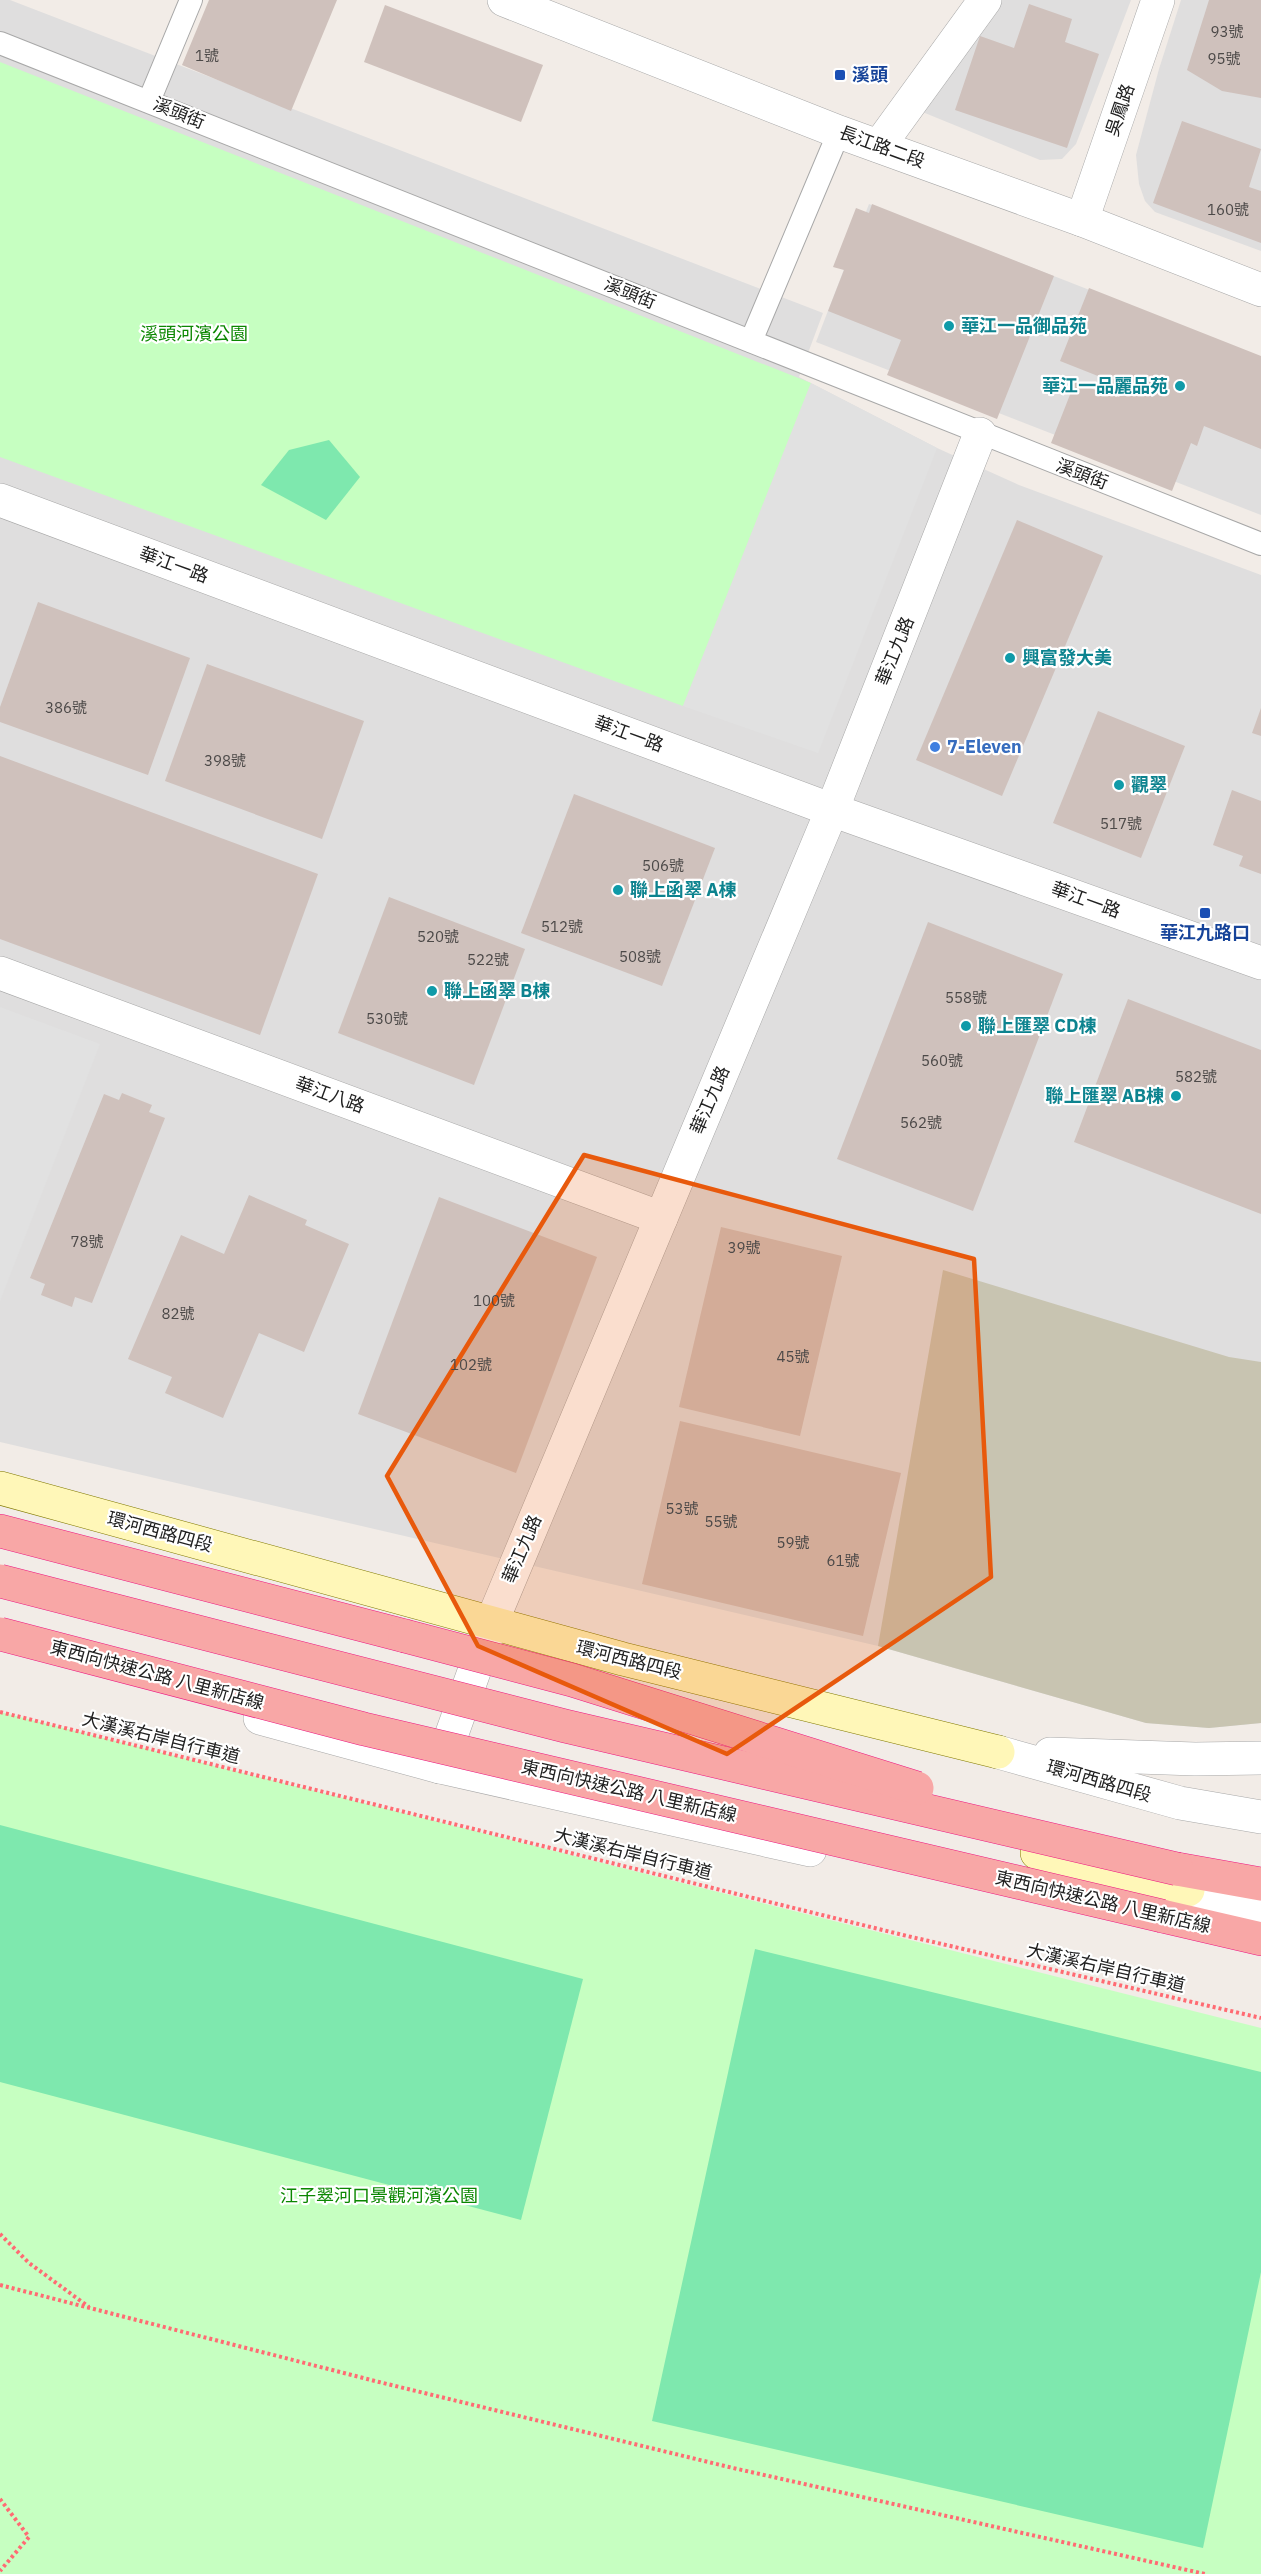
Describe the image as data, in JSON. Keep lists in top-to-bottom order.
{
  "streets": {
    "highway": ["東西向快速公路 八里新店線"],
    "main road": ["環河西路四段"],
    "street": [
      "吳鳳路",
      "長江路二段",
      "華江一路",
      "華江九路",
      "華江八路"
    ],
    "lane": ["溪頭街"],
    "path": ["大漢溪右岸自行車道"]
  },
  "crossings": [
    ["吳鳳路", "長江路二段"],
    ["溪頭街", "華江九路"],
    ["華江一路", "華江九路"],
    ["華江九路", "華江八路"],
    ["華江九路", "環河西路四段"]
  ],
  "parks": ["溪頭河濱公園", "江子翠河口景觀河濱公園"],
  "places": {
    "transit": ["溪頭", "華江九路口"],
    "other": [
      "華江一品御品苑",
      "華江一品麗品苑",
      "興富發大美",
      "7-Eleven",
      "觀翠",
      "聯上函翠 A棟",
      "聯上函翠 B棟",
      "聯上匯翠 CD棟",
      "聯上匯翠 AB棟"
    ]
  },
  "house_numbers": [
    "93號",
    "1號",
    "95號",
    "160號",
    "386號",
    "398號",
    "517號",
    "506號",
    "512號",
    "520號",
    "508號",
    "522號",
    "558號",
    "530號",
    "560號",
    "582號",
    "562號",
    "78號",
    "39號",
    "100號",
    "82號",
    "45號",
    "102號",
    "53號",
    "55號",
    "59號",
    "61號"
  ]
}
